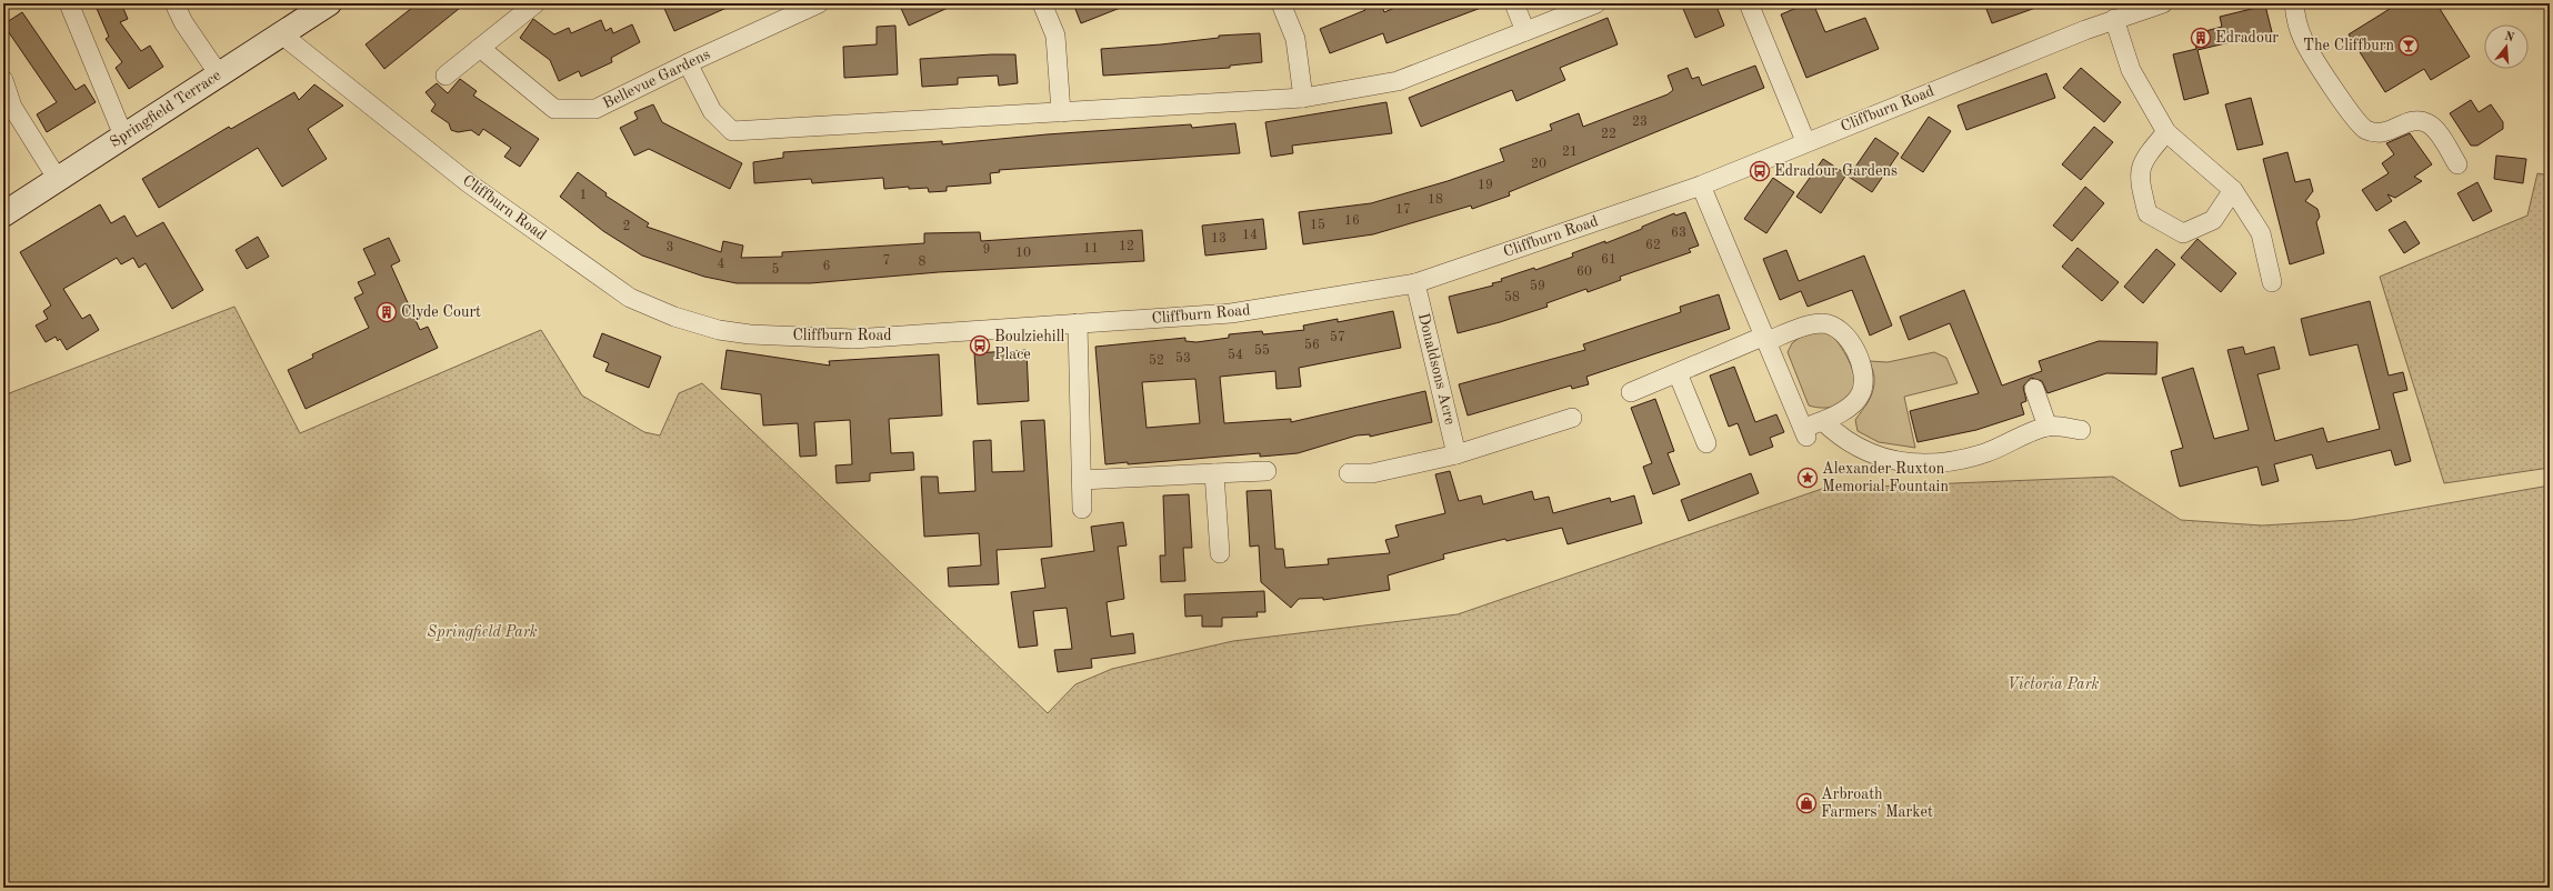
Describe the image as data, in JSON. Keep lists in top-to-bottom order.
{
  "streets": {
    "street": [
      "Bellevue Gardens",
      "Springfield Terrace",
      "Cliffburn Road",
      "Donaldsons Acre"
    ]
  },
  "crossings": [
    ["Springfield Terrace", "Cliffburn Road"],
    ["Cliffburn Road", "Donaldsons Acre"]
  ],
  "parks": ["Springfield Park", "Victoria Park"],
  "places": {
    "building": ["Edradour", "Clyde Court"],
    "bar": ["The Cliffburn"],
    "bus stop": ["Edradour Gardens", "Boulziehill Place"],
    "place": ["Alexander Ruxton Memorial Fountain"],
    "shop": ["Arbroath Farmers' Market"]
  },
  "house_numbers": [
    "23",
    "22",
    "21",
    "20",
    "19",
    "1",
    "18",
    "17",
    "16",
    "15",
    "2",
    "63",
    "14",
    "13",
    "62",
    "12",
    "3",
    "11",
    "9",
    "10",
    "61",
    "7",
    "8",
    "4",
    "6",
    "5",
    "60",
    "59",
    "58",
    "57",
    "56",
    "55",
    "54",
    "53",
    "52"
  ],
  "north": "top"
}
